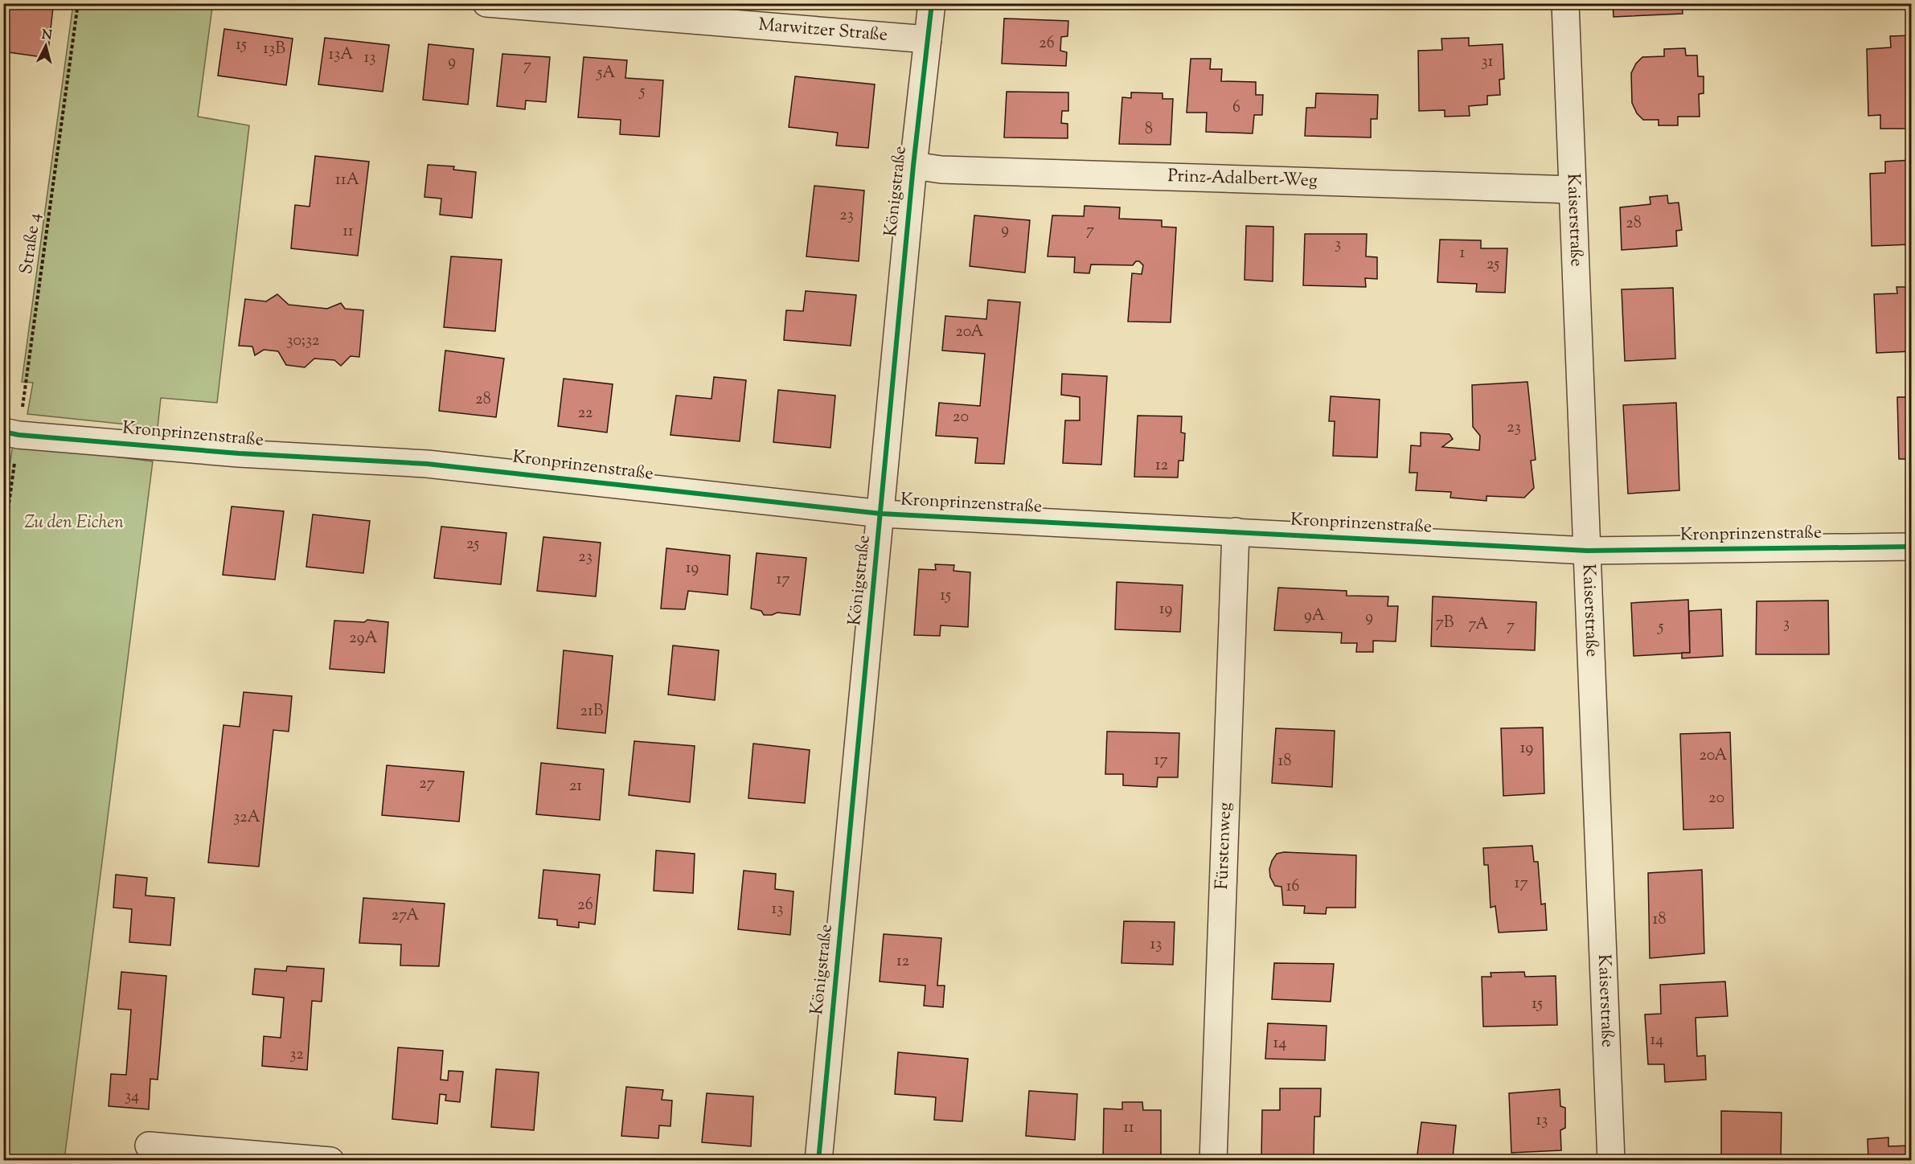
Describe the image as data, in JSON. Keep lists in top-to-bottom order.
{
  "streets": {
    "street": [
      "Marwitzer Straße",
      "Prinz-Adalbert-Weg",
      "Königstraße",
      "Kaiserstraße",
      "Kronprinzenstraße",
      "Fürstenweg"
    ],
    "path": ["Straße 4"]
  },
  "crossings": [
    ["Marwitzer Straße", "Königstraße"],
    ["Prinz-Adalbert-Weg", "Königstraße"],
    ["Prinz-Adalbert-Weg", "Kaiserstraße"],
    ["Königstraße", "Kronprinzenstraße"],
    ["Kaiserstraße", "Kronprinzenstraße"],
    ["Straße 4", "Kronprinzenstraße"],
    ["Kronprinzenstraße", "Fürstenweg"]
  ],
  "parks": ["Zu den Eichen"],
  "house_numbers": [
    "26",
    "15",
    "13B",
    "13A",
    "13",
    "9",
    "31",
    "7",
    "5A",
    "5",
    "6",
    "8",
    "11A",
    "23",
    "28",
    "9",
    "7",
    "11",
    "3",
    "1",
    "25",
    "20A",
    "30;32",
    "28",
    "22",
    "20",
    "23",
    "12",
    "25",
    "23",
    "19",
    "17",
    "15",
    "19",
    "9A",
    "9",
    "7B",
    "3",
    "7A",
    "7",
    "5",
    "29A",
    "21B",
    "19",
    "20A",
    "17",
    "18",
    "27",
    "21",
    "20",
    "32A",
    "17",
    "16",
    "26",
    "13",
    "27A",
    "18",
    "13",
    "12",
    "15",
    "14",
    "14",
    "32",
    "34",
    "13",
    "11"
  ],
  "north": "top"
}
